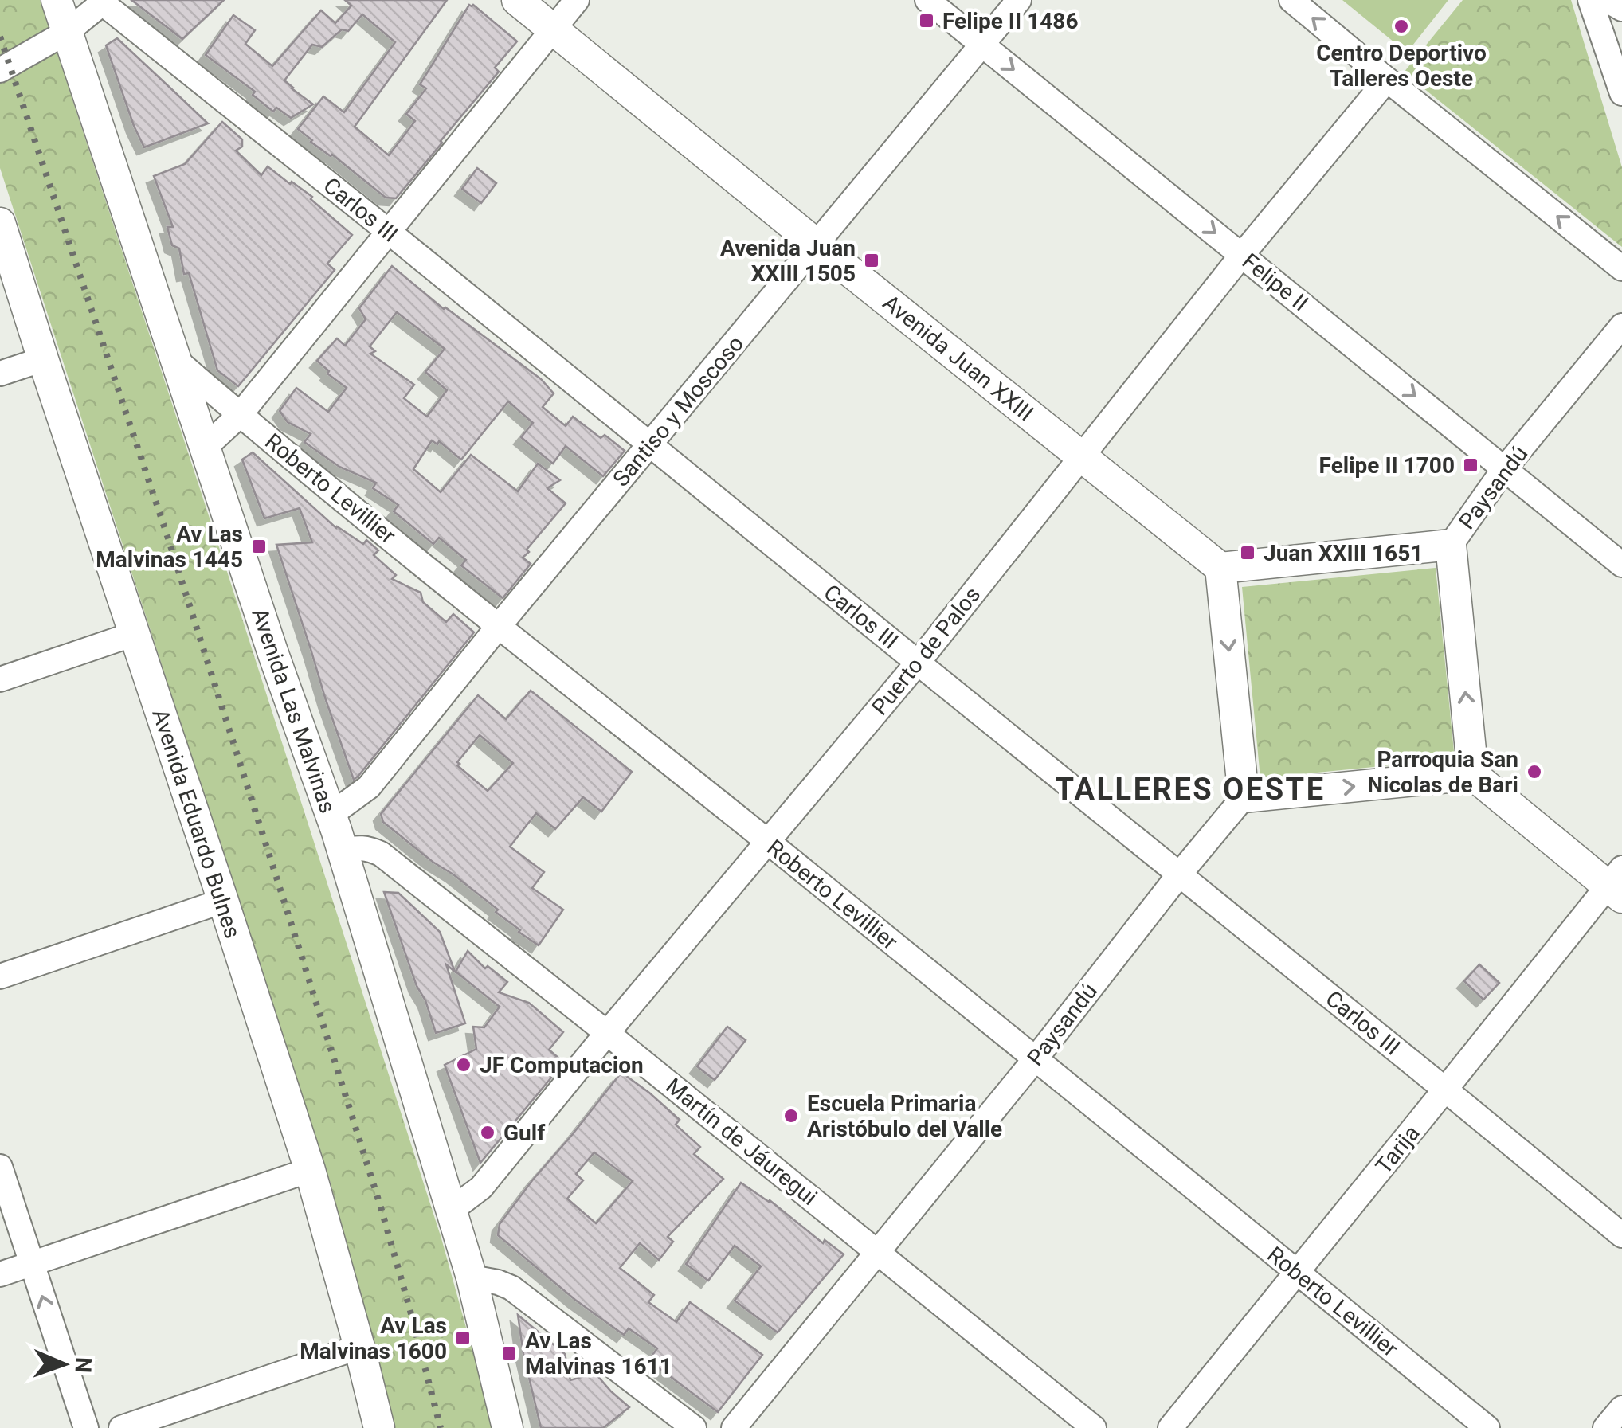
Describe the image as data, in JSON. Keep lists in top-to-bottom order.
{
  "streets": {
    "main road": [
      "Avenida Juan XXIII",
      "Paysandú",
      "Avenida Las Malvinas",
      "Avenida Eduardo Bulnes"
    ],
    "street": [
      "Carlos III",
      "Felipe II",
      "Santiso y Moscoso",
      "Roberto Levillier",
      "Puerto de Palos",
      "Martín de Jáuregui",
      "Tarija"
    ]
  },
  "crossings": [
    ["Carlos III", "Santiso y Moscoso"],
    ["Carlos III", "Paysandú"],
    ["Carlos III", "Puerto de Palos"],
    ["Carlos III", "Tarija"],
    ["Felipe II", "Santiso y Moscoso"],
    ["Felipe II", "Paysandú"],
    ["Felipe II", "Puerto de Palos"],
    ["Avenida Juan XXIII", "Santiso y Moscoso"],
    ["Avenida Juan XXIII", "Paysandú"],
    ["Avenida Juan XXIII", "Puerto de Palos"],
    ["Santiso y Moscoso", "Roberto Levillier"],
    ["Santiso y Moscoso", "Avenida Las Malvinas"],
    ["Paysandú", "Roberto Levillier"],
    ["Paysandú", "Martín de Jáuregui"],
    ["Roberto Levillier", "Puerto de Palos"],
    ["Roberto Levillier", "Avenida Las Malvinas"],
    ["Roberto Levillier", "Tarija"],
    ["Puerto de Palos", "Avenida Las Malvinas"],
    ["Puerto de Palos", "Martín de Jáuregui"],
    ["Avenida Las Malvinas", "Martín de Jáuregui"]
  ],
  "one_way": ["Felipe II"],
  "districts": ["TALLERES OESTE"],
  "places": {
    "transit": [
      "Felipe II 1486",
      "Avenida Juan XXIII 1505",
      "Felipe II 1700",
      "Av Las Malvinas 1445",
      "Juan XXIII 1651",
      "Av Las Malvinas 1600",
      "Av Las Malvinas 1611"
    ],
    "other": [
      "Centro Deportivo Talleres Oeste",
      "Parroquia San Nicolas de Bari",
      "JF Computacion",
      "Escuela Primaria Aristóbulo del Valle",
      "Gulf"
    ]
  },
  "north": "right"
}
